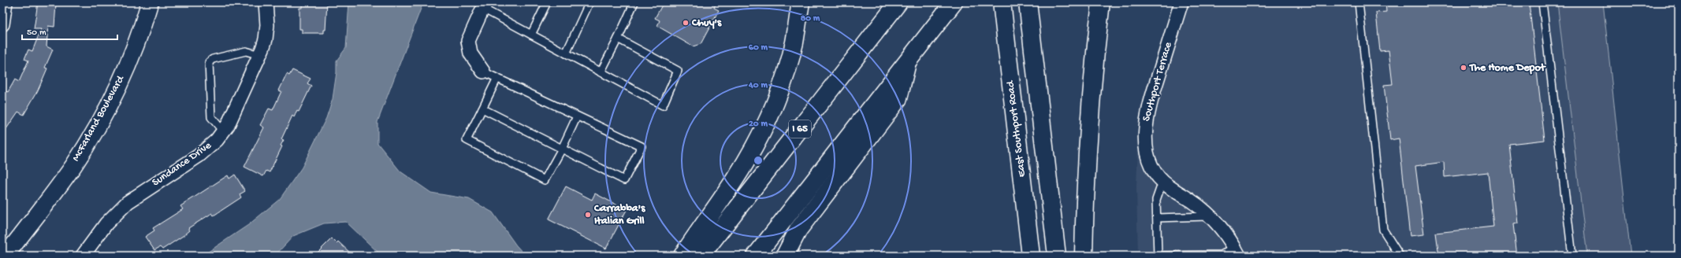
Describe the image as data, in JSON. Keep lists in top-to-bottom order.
{
  "streets": {
    "main road": ["I 65", "East Southport Road"],
    "street": ["Southport Terrace", "McFarland Boulevard", "Sundance Drive"]
  },
  "places": ["Chuy's", "The Home Depot", "Carrabba's Italian Grill"],
  "scale_bar": "50 m",
  "rings": [
    "80 m",
    "60 m",
    "40 m",
    "20 m"
  ]
}
